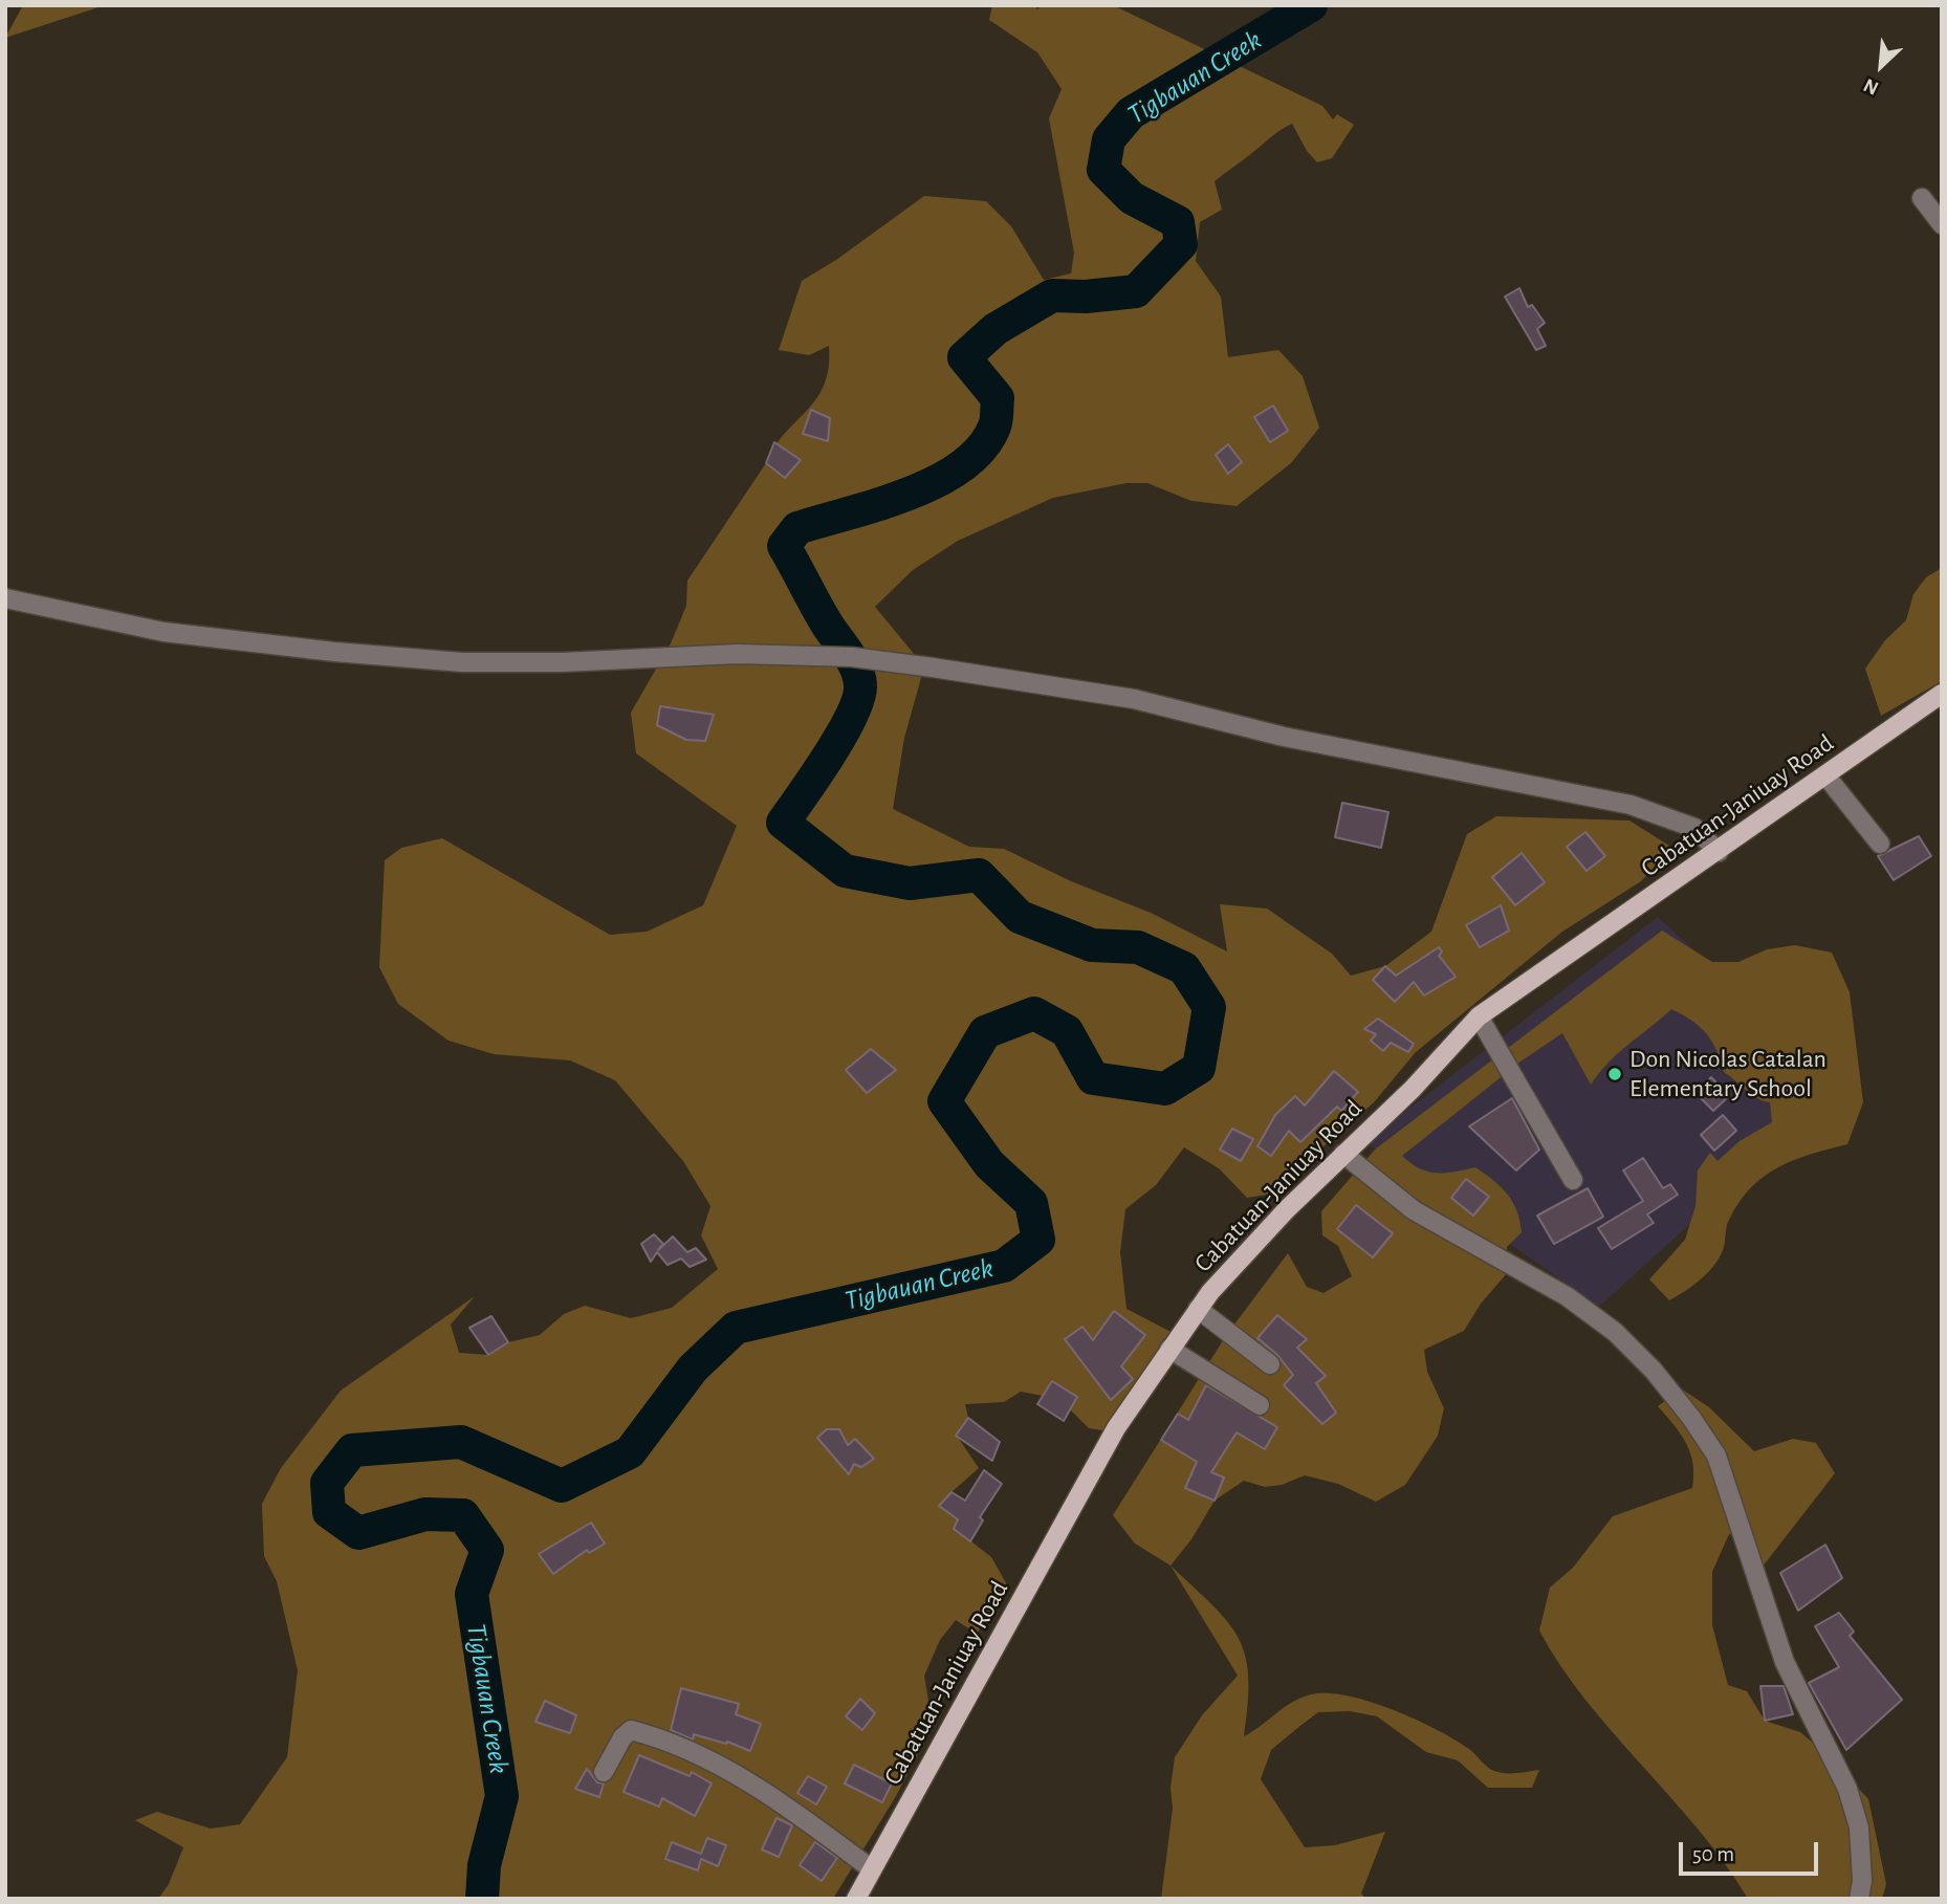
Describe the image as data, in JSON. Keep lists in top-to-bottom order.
{
  "streets": {
    "main road": ["Cabatuan-Janiuay Road"]
  },
  "water": ["Tigbauan Creek"],
  "places": ["Don Nicolas Catalan Elementary School"],
  "scale_bar": "50 m",
  "north": "bottom left"
}
